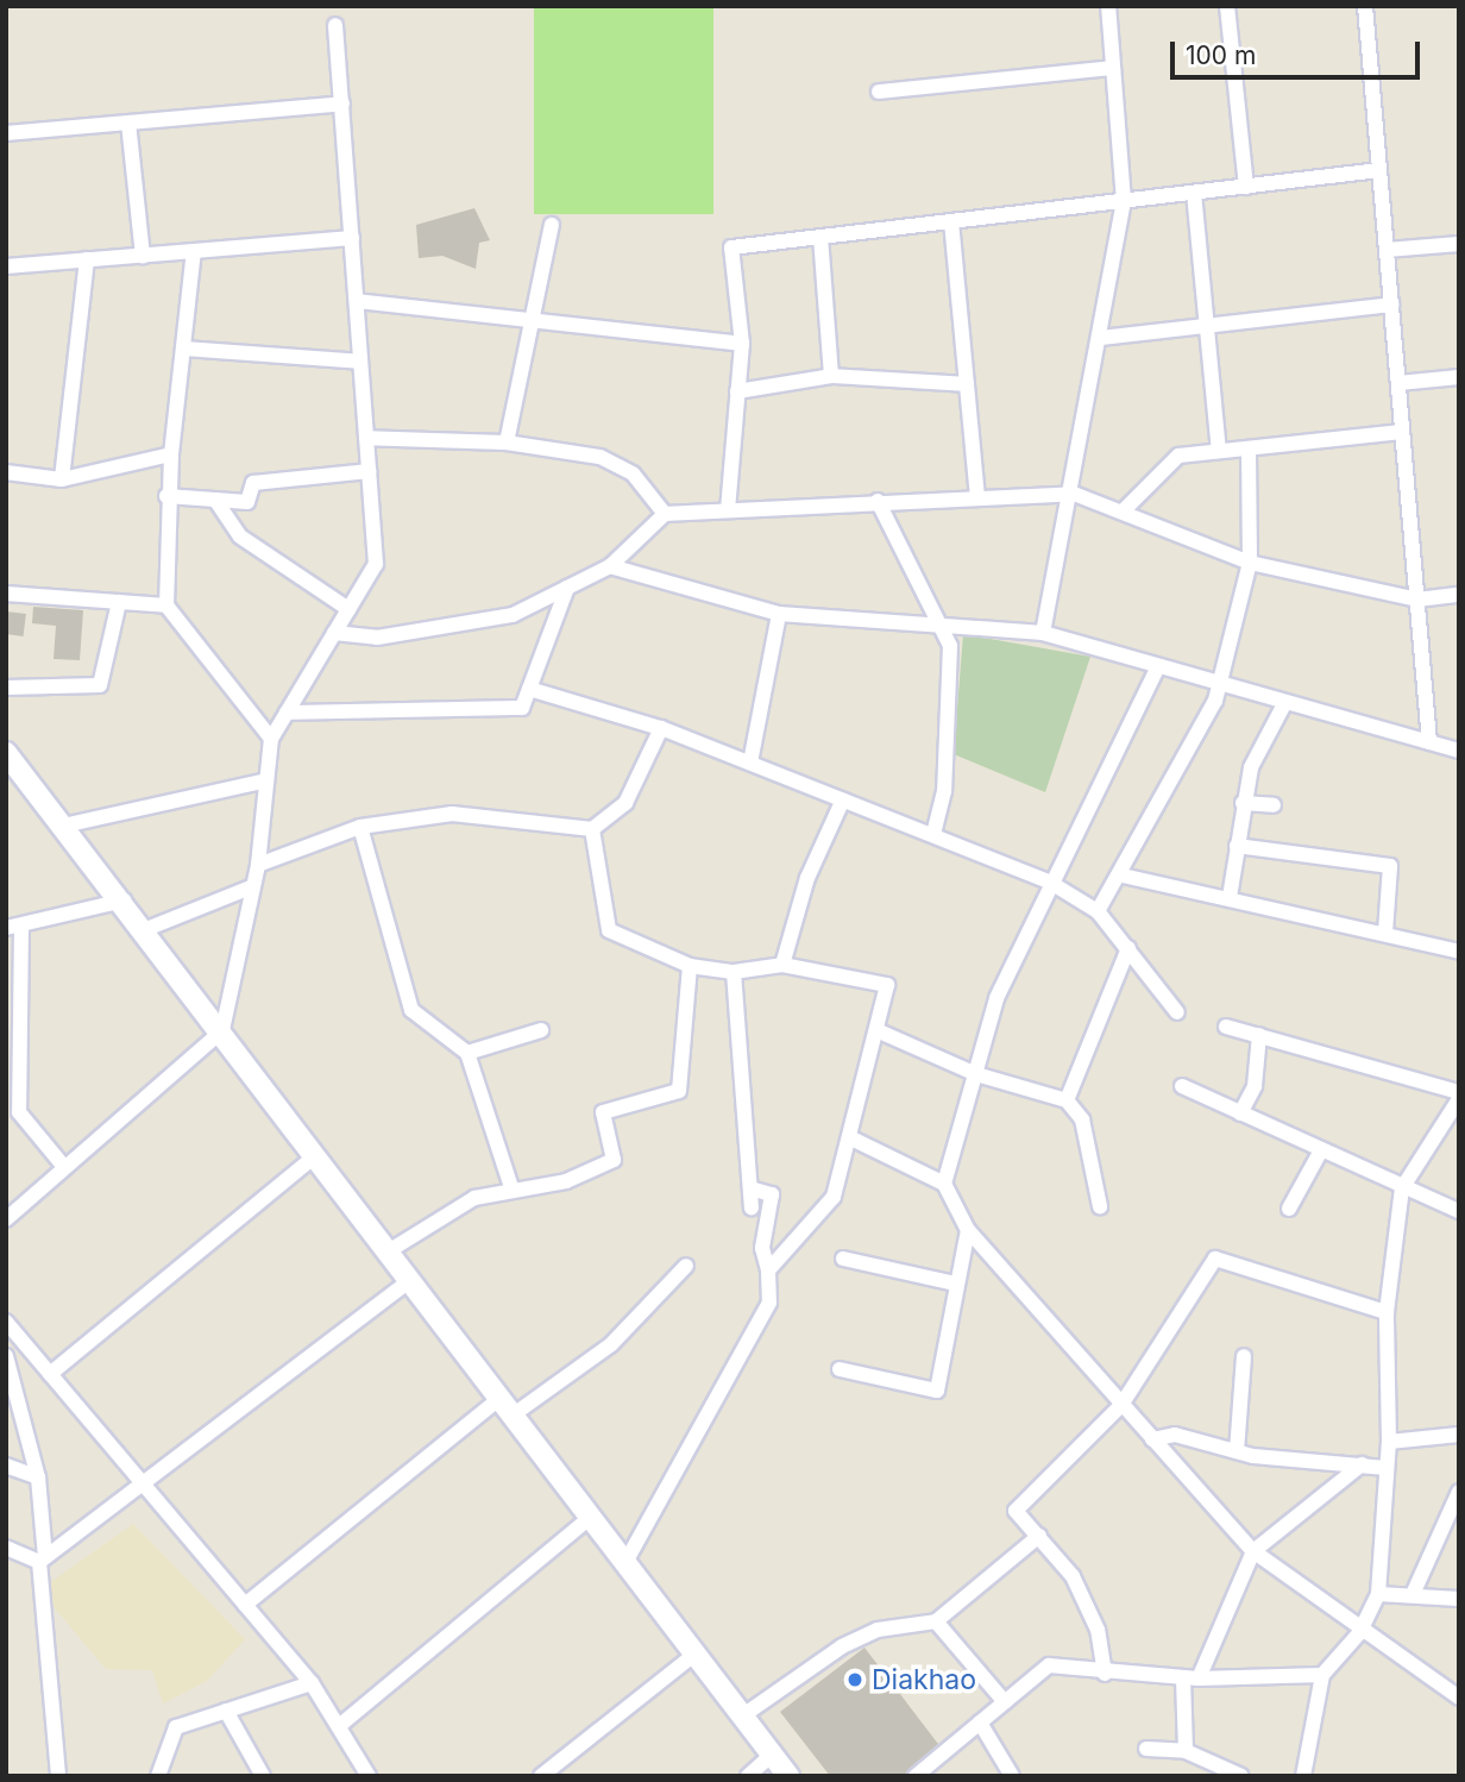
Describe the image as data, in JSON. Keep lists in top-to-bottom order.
{
  "places": ["Diakhao"],
  "scale_bar": "100 m"
}
